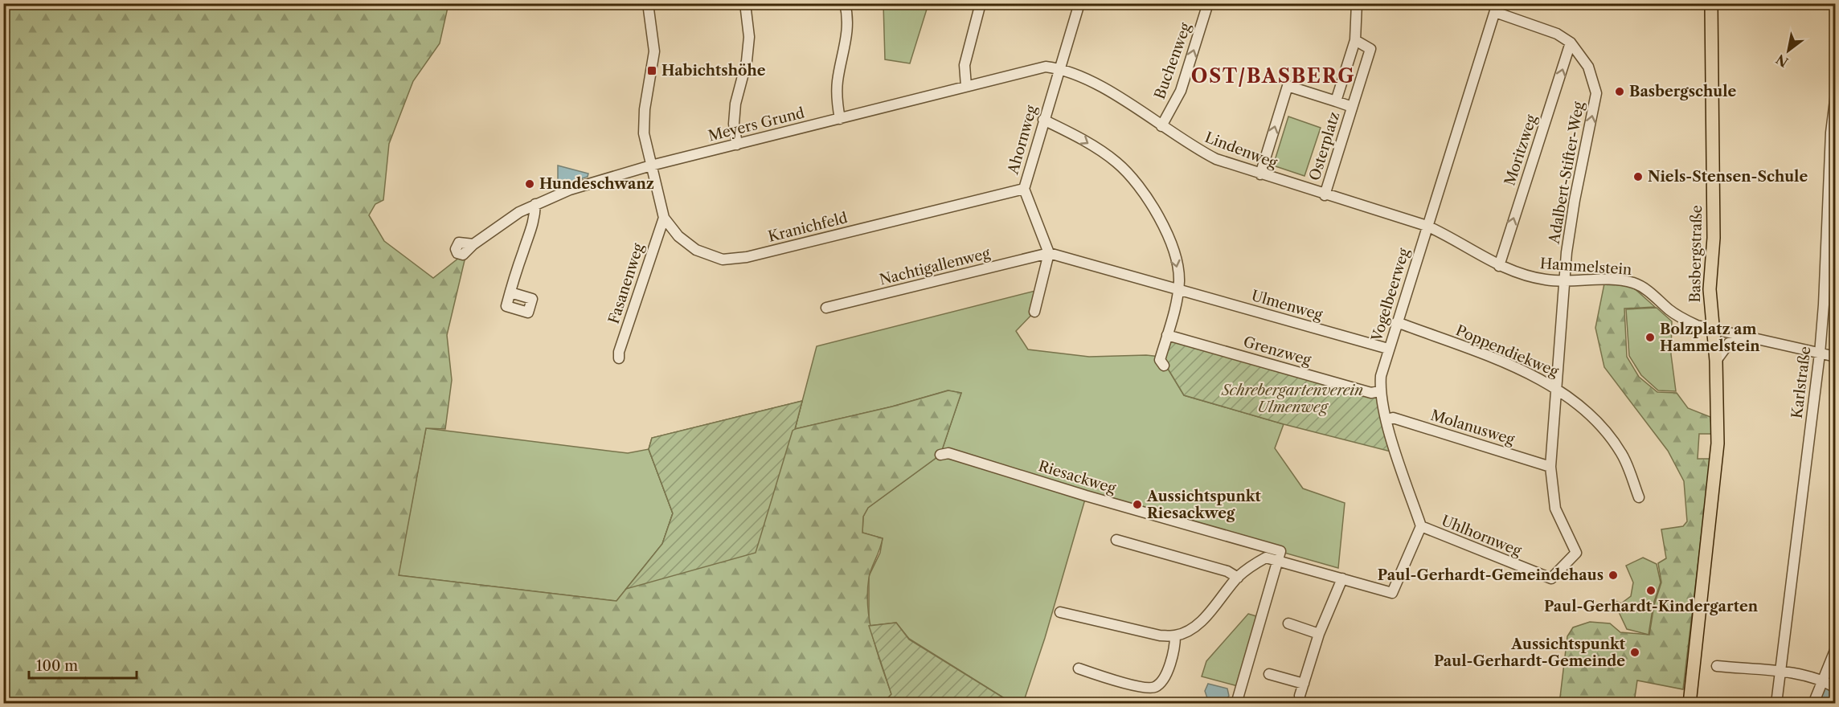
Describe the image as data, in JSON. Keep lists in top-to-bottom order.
{
  "streets": {
    "main road": ["Basbergstraße"],
    "street": [
      "Buchenweg",
      "Meyers Grund",
      "Ahornweg",
      "Osterplatz",
      "Lindenweg",
      "Moritzweg",
      "Adalbert-Stifter-Weg",
      "Kranichfeld",
      "Nachtigallenweg",
      "Hammelstein",
      "Fasanenweg",
      "Vogelbeerweg",
      "Ulmenweg",
      "Grenzweg",
      "Poppendiekweg",
      "Karlstraße",
      "Molanusweg",
      "Riesackweg",
      "Uhlhornweg"
    ]
  },
  "crossings": [
    ["Buchenweg", "Lindenweg"],
    ["Meyers Grund", "Ahornweg"],
    ["Meyers Grund", "Lindenweg"],
    ["Meyers Grund", "Kranichfeld"],
    ["Ahornweg", "Lindenweg"],
    ["Ahornweg", "Kranichfeld"],
    ["Ahornweg", "Nachtigallenweg"],
    ["Ahornweg", "Ulmenweg"],
    ["Osterplatz", "Lindenweg"],
    ["Lindenweg", "Hammelstein"],
    ["Lindenweg", "Vogelbeerweg"],
    ["Moritzweg", "Adalbert-Stifter-Weg"],
    ["Moritzweg", "Hammelstein"],
    ["Adalbert-Stifter-Weg", "Hammelstein"],
    ["Adalbert-Stifter-Weg", "Vogelbeerweg"],
    ["Adalbert-Stifter-Weg", "Poppendiekweg"],
    ["Adalbert-Stifter-Weg", "Molanusweg"],
    ["Adalbert-Stifter-Weg", "Uhlhornweg"],
    ["Kranichfeld", "Fasanenweg"],
    ["Basbergstraße", "Hammelstein"],
    ["Nachtigallenweg", "Ulmenweg"],
    ["Hammelstein", "Vogelbeerweg"],
    ["Hammelstein", "Karlstraße"],
    ["Vogelbeerweg", "Ulmenweg"],
    ["Vogelbeerweg", "Grenzweg"],
    ["Vogelbeerweg", "Poppendiekweg"],
    ["Vogelbeerweg", "Molanusweg"],
    ["Vogelbeerweg", "Uhlhornweg"]
  ],
  "one_way": ["Buchenweg", "Moritzweg", "Adalbert-Stifter-Weg"],
  "districts": ["OST/BASBERG"],
  "parks": ["Schrebergartenverein Ulmenweg"],
  "places": {
    "transit": ["Habichtshöhe"],
    "other": [
      "Basbergschule",
      "Niels-Stensen-Schule",
      "Hundeschwanz",
      "Bolzplatz am Hammelstein",
      "Aussichtspunkt Riesackweg",
      "Paul-Gerhardt-Gemeindehaus",
      "Paul-Gerhardt-Kindergarten",
      "Aussichtspunkt Paul-Gerhardt-Gemeinde"
    ]
  },
  "scale_bar": "100 m",
  "north": "bottom left"
}
